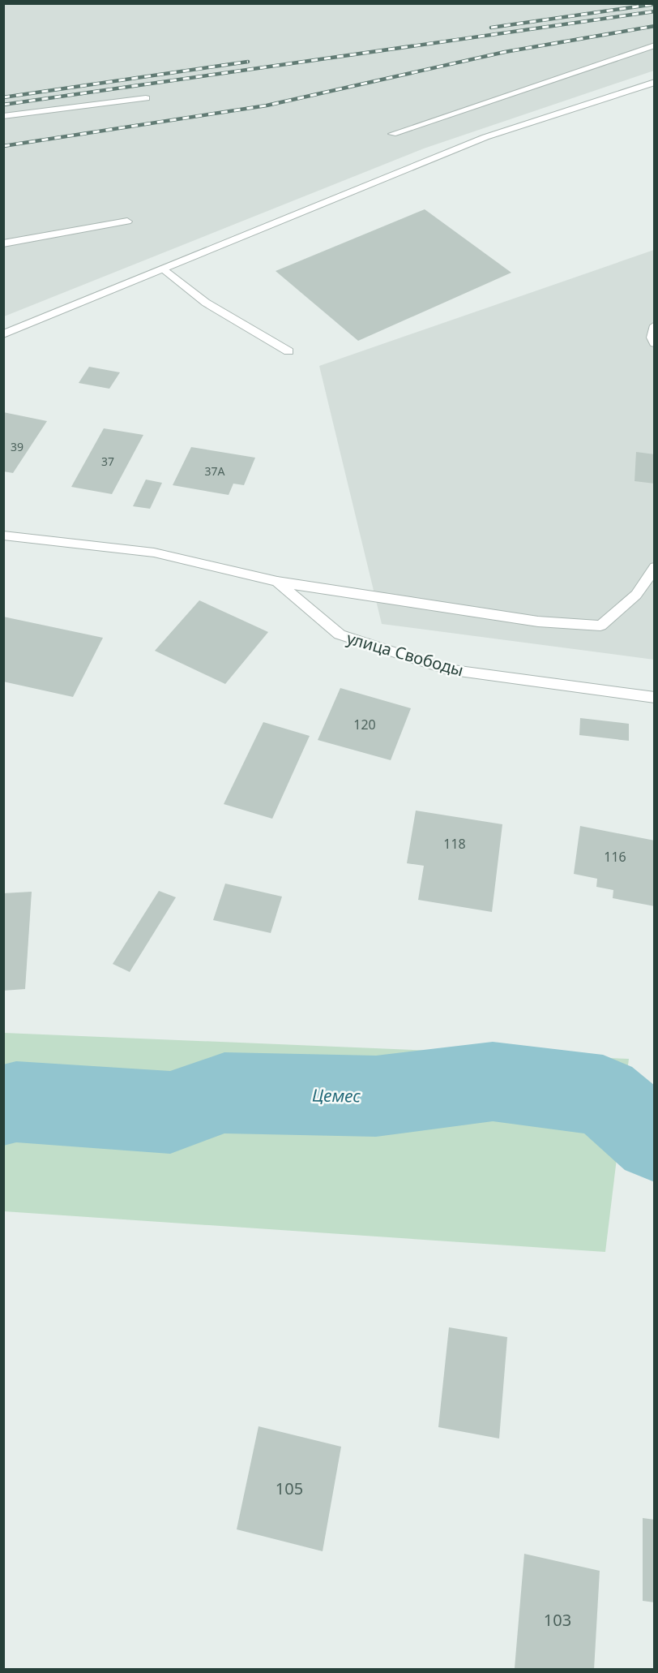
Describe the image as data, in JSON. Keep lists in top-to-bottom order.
{
  "streets": {
    "street": ["улица Свободы"]
  },
  "water": ["Цемес"],
  "house_numbers": [
    "39",
    "37",
    "37А",
    "120",
    "118",
    "116",
    "105",
    "103"
  ]
}
